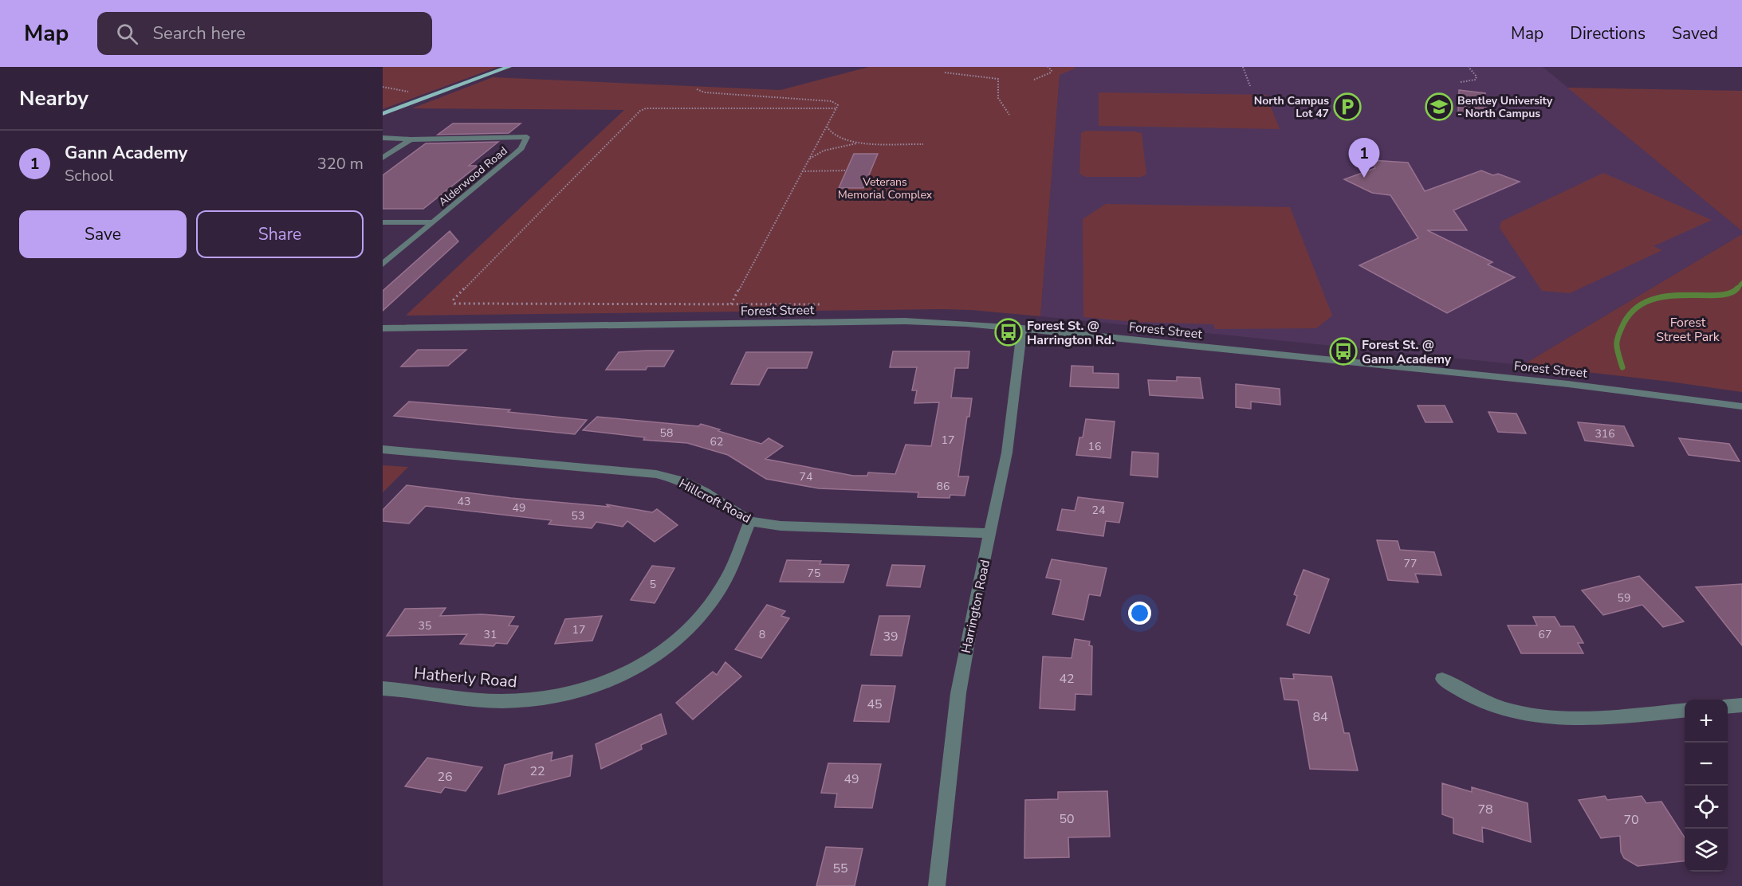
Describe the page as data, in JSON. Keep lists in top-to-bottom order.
{
  "streets": {
    "street": [
      "Alderwood Road",
      "Forest Street",
      "Hillcroft Road",
      "Harrington Road",
      "Hatherly Road"
    ]
  },
  "crossings": [
    ["Forest Street", "Harrington Road"],
    ["Hillcroft Road", "Harrington Road"],
    ["Hillcroft Road", "Hatherly Road"]
  ],
  "parks": ["Veterans Memorial Complex", "Forest Street Park"],
  "places": {
    "parking": ["North Campus Lot 47"],
    "school or university": ["Bentley University - North Campus"],
    "bus stop": ["Forest St. @ Harrington Rd.", "Forest St. @ Gann Academy"]
  },
  "house_numbers": [
    "58",
    "316",
    "17",
    "62",
    "16",
    "74",
    "86",
    "43",
    "49",
    "24",
    "53",
    "77",
    "75",
    "5",
    "59",
    "35",
    "17",
    "31",
    "8",
    "67",
    "39",
    "42",
    "45",
    "84",
    "22",
    "26",
    "49",
    "78",
    "50",
    "70",
    "55"
  ],
  "page": {
    "header": "Map",
    "search": "Search here",
    "nav": ["Map", "Directions", "Saved"],
    "heading": "Nearby",
    "list": [
      {
        "mark": "1",
        "name": "Gann Academy",
        "note": "School",
        "value": "320 m"
      }
    ],
    "pins": "1",
    "buttons": ["Save", "Share"],
    "map_buttons": ["+", "−"]
  }
}
